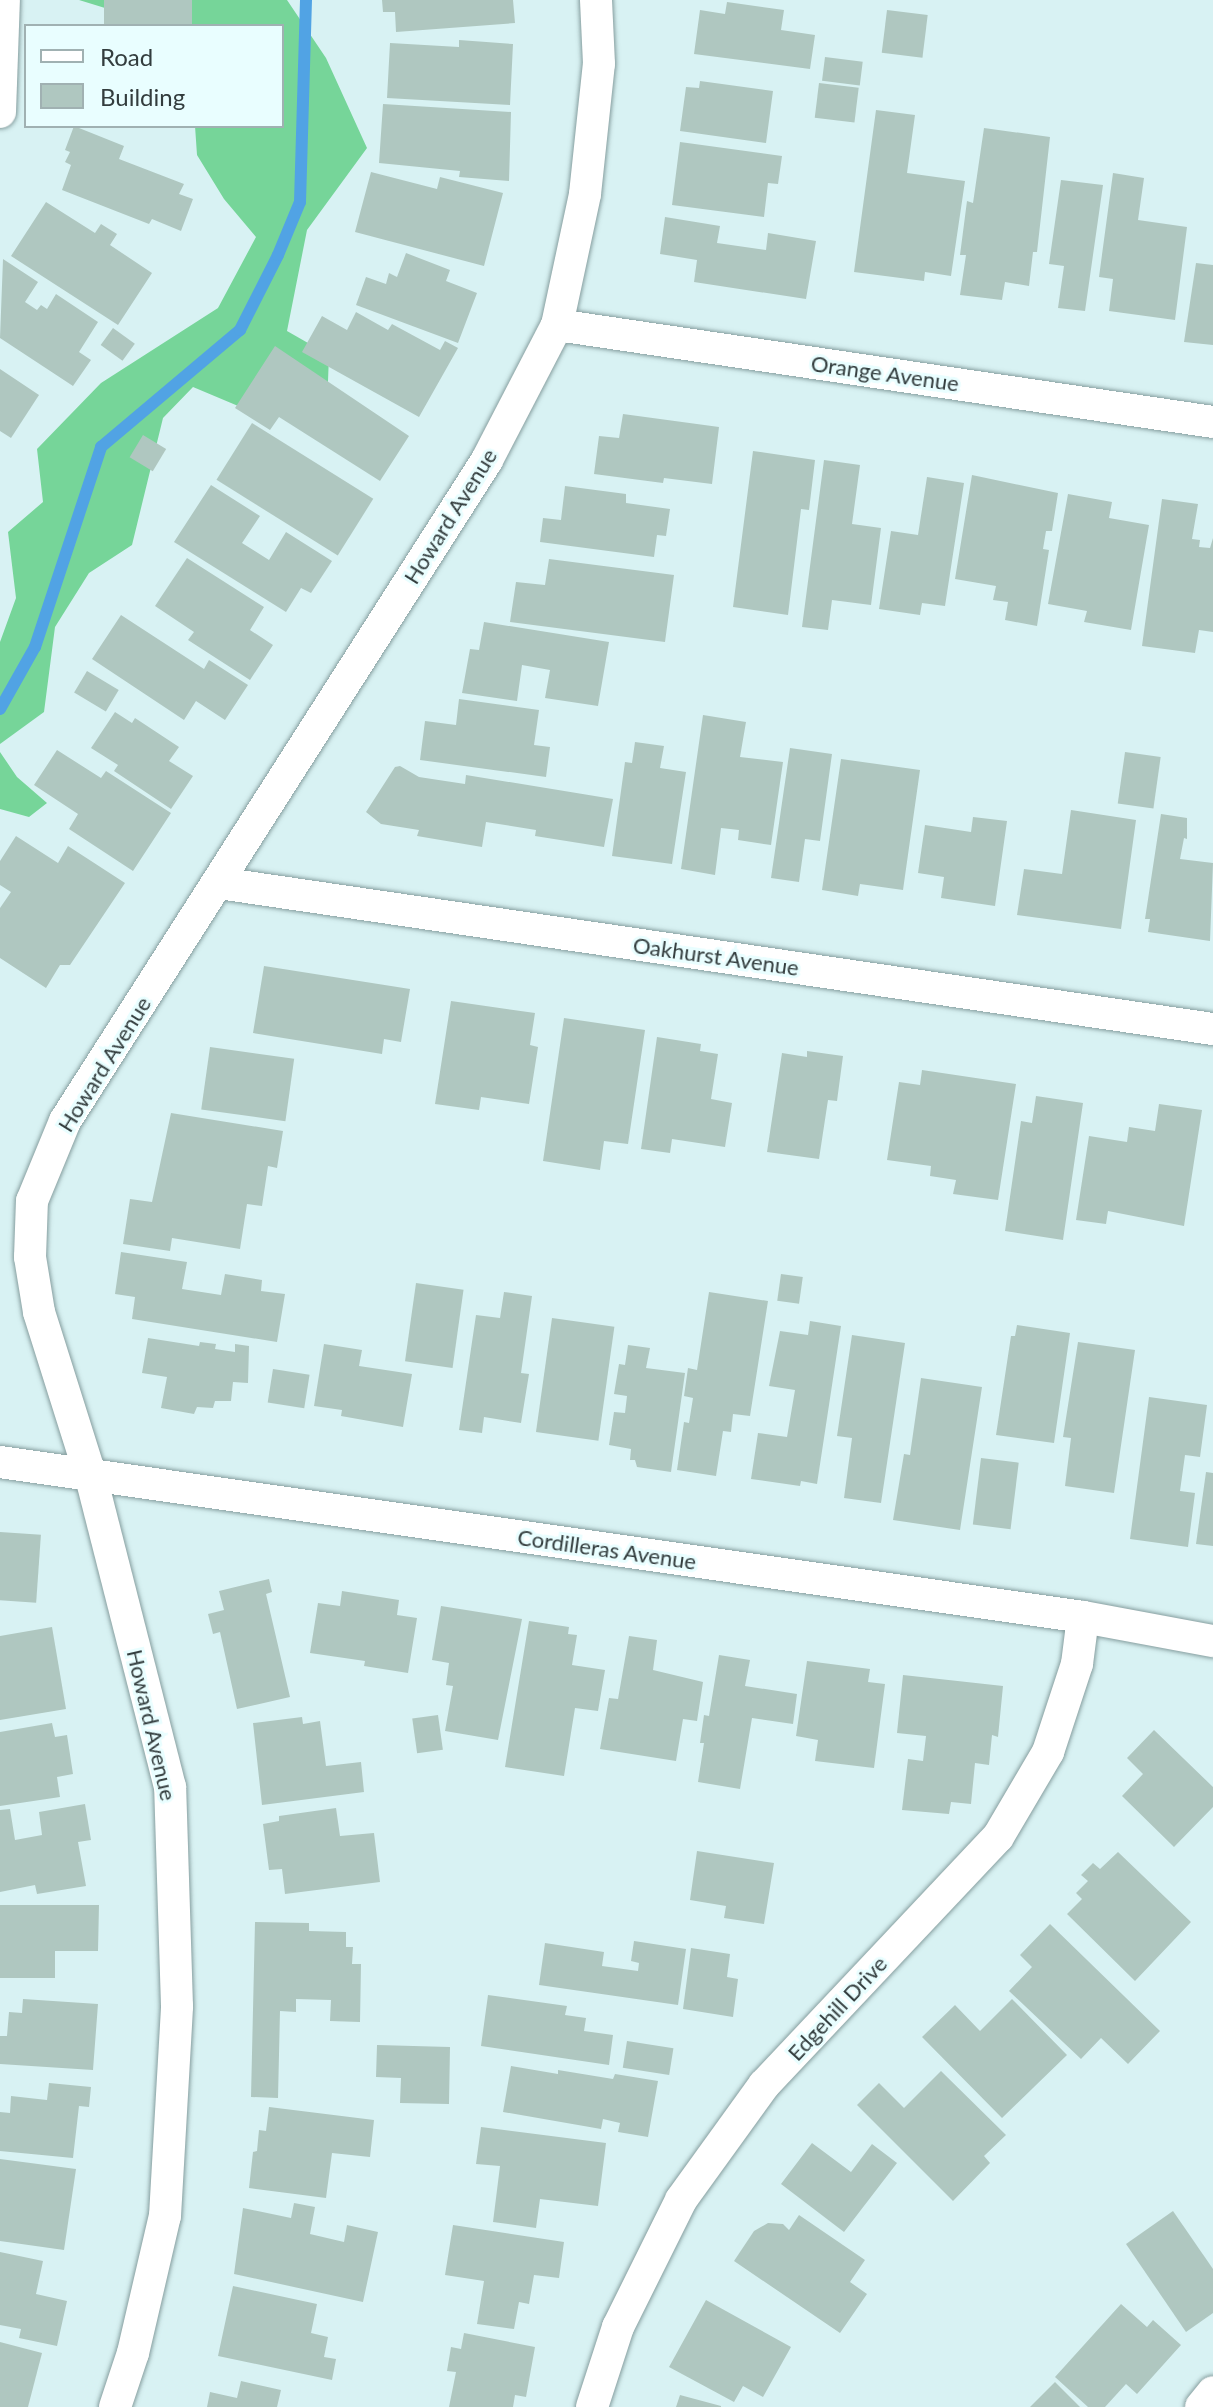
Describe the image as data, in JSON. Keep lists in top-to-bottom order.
{
  "streets": {
    "street": [
      "Orange Avenue",
      "Howard Avenue",
      "Oakhurst Avenue",
      "Cordilleras Avenue",
      "Edgehill Drive"
    ]
  },
  "crossings": [
    ["Orange Avenue", "Howard Avenue"],
    ["Howard Avenue", "Oakhurst Avenue"],
    ["Howard Avenue", "Cordilleras Avenue"],
    ["Cordilleras Avenue", "Edgehill Drive"]
  ],
  "legend": ["Road", "Building"]
}
